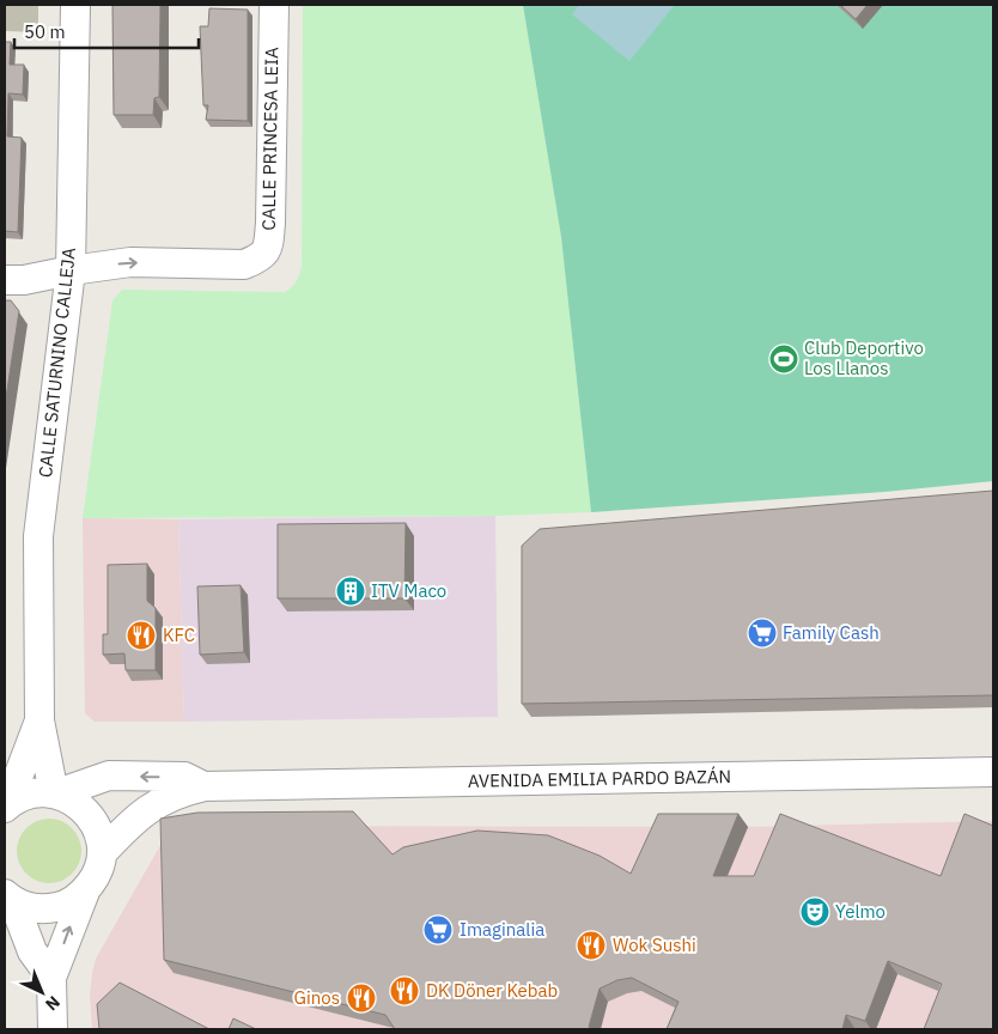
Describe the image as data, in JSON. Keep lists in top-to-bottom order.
{
  "streets": {
    "street": ["CALLE PRINCESA LEIA", "CALLE SATURNINO CALLEJA", "AVENIDA EMILIA PARDO BAZÁN"]
  },
  "crossings": [
    ["CALLE PRINCESA LEIA", "CALLE SATURNINO CALLEJA"],
    ["CALLE SATURNINO CALLEJA", "AVENIDA EMILIA PARDO BAZÁN"]
  ],
  "places": {
    "sports": ["Club Deportivo Los Llanos"],
    "building": ["ITV Maco"],
    "supermarket": ["Family Cash", "Imaginalia"],
    "restaurant": [
      "KFC",
      "Wok Sushi",
      "DK Döner Kebab",
      "Ginos"
    ],
    "theatre": ["Yelmo"]
  },
  "scale_bar": "50 m",
  "north": "bottom right"
}
